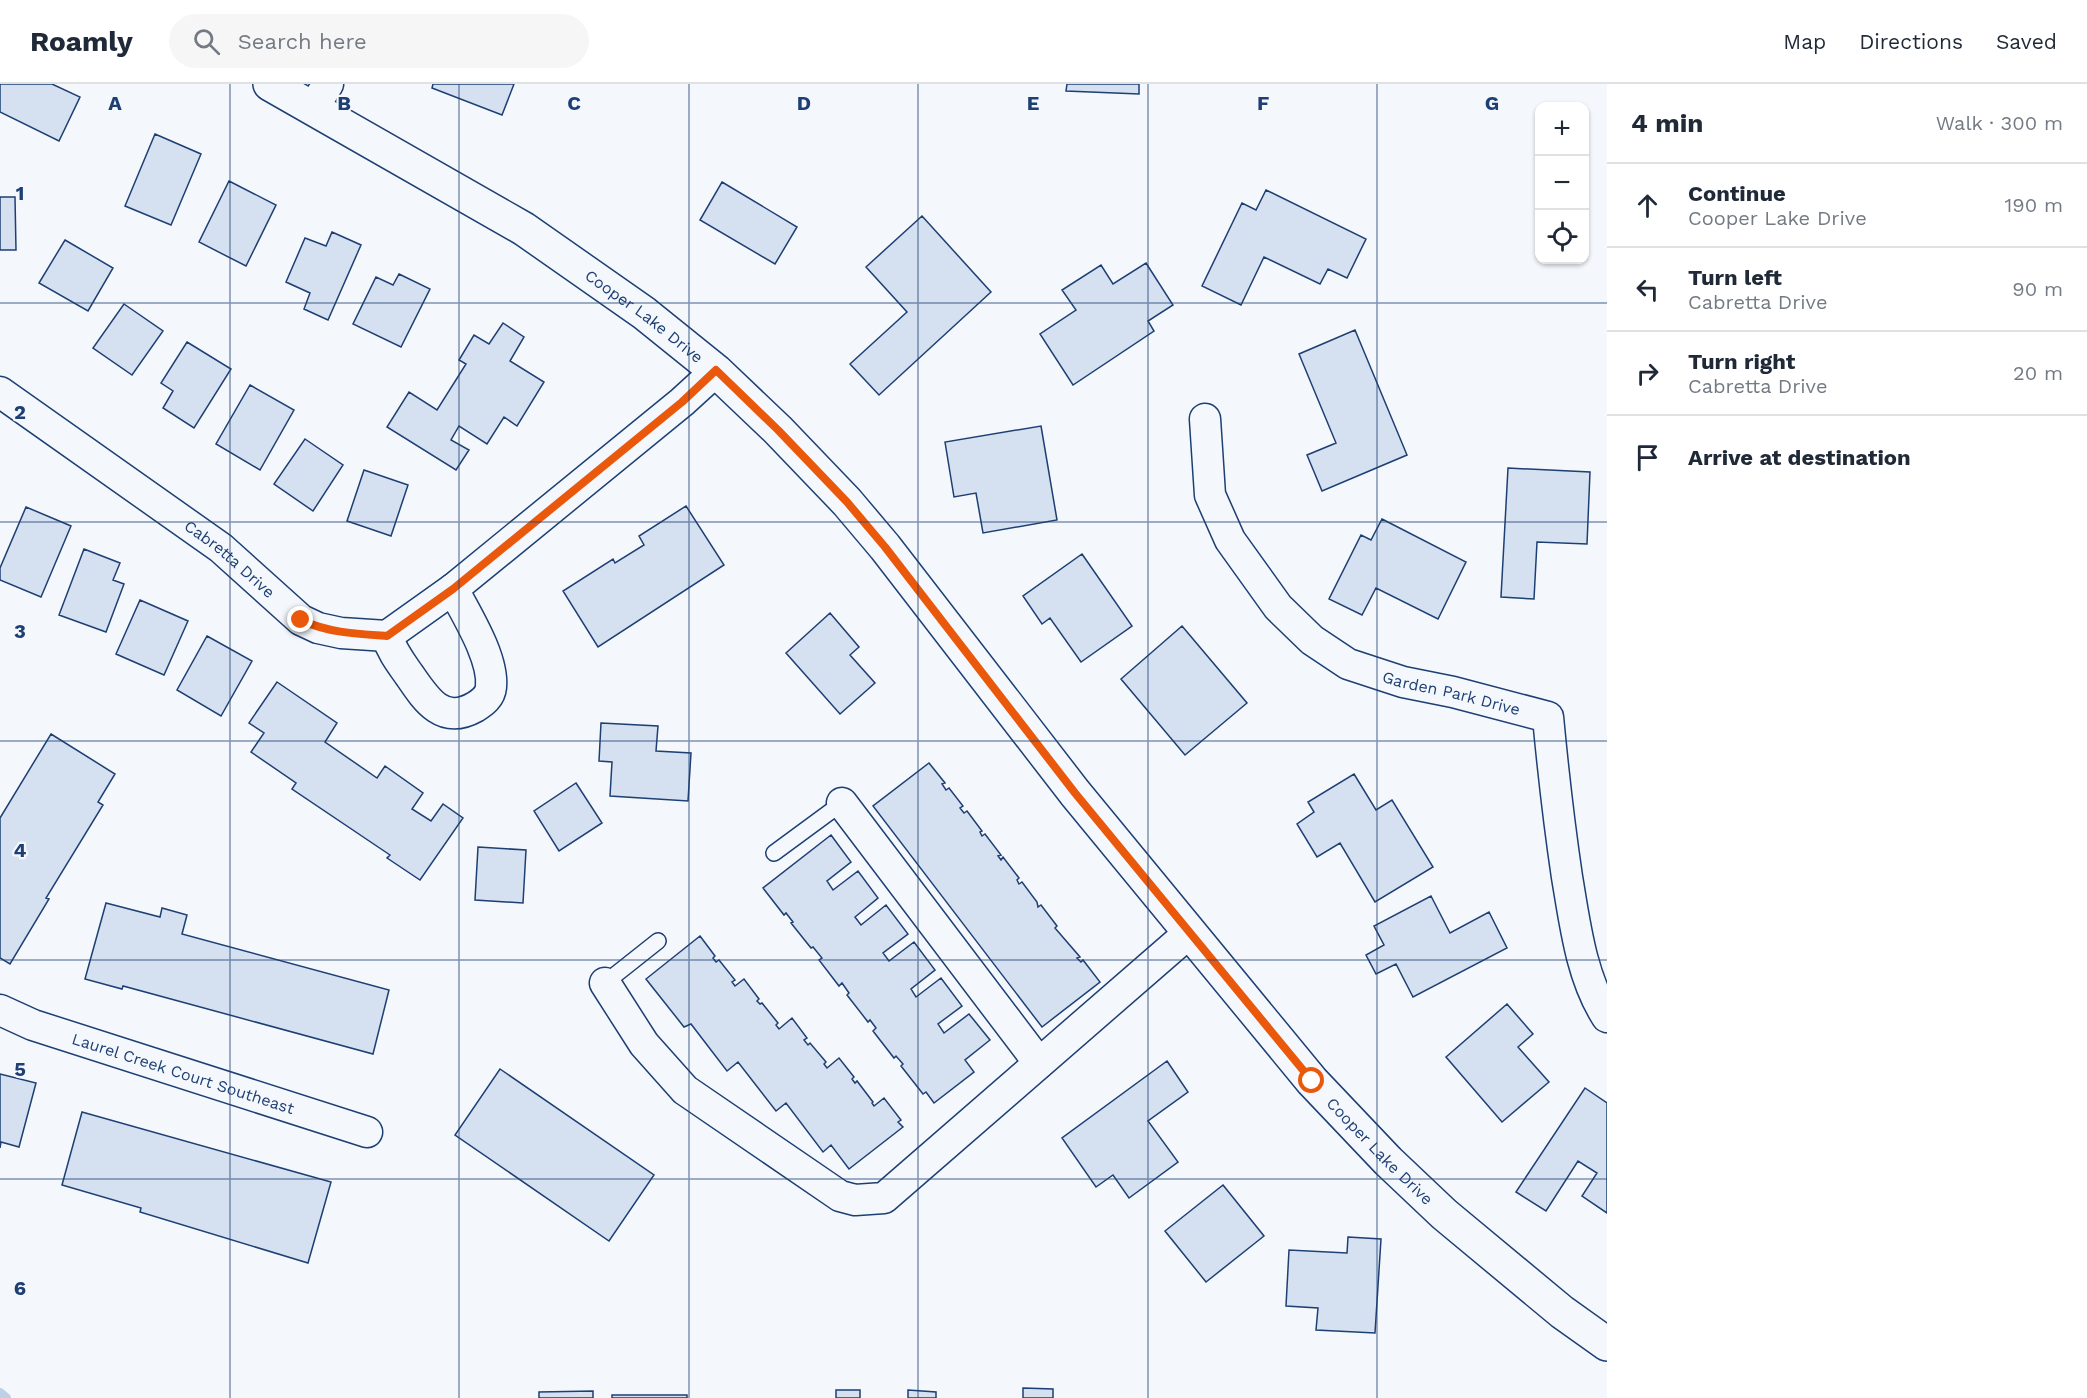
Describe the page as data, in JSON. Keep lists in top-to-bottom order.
{
  "streets": {
    "street": [
      "Cooper Lake Drive",
      "Cabretta Drive",
      "Garden Park Drive",
      "Laurel Creek Court Southeast"
    ]
  },
  "page": {
    "header": "Roamly",
    "search": "Search here",
    "nav": ["Map", "Directions", "Saved"],
    "heading": ["4 min", "Walk · 300 m"],
    "map_buttons": ["+", "−"],
    "list": [
      ["Continue", "Cooper Lake Drive", "190 m"],
      ["Turn left", "Cabretta Drive", "90 m"],
      ["Turn right", "Cabretta Drive", "20 m"],
      "Arrive at destination"
    ]
  },
  "grid": {
    "columns": [
      "A",
      "B",
      "C",
      "D",
      "E",
      "F",
      "G"
    ],
    "rows": [
      "1",
      "2",
      "3",
      "4",
      "5",
      "6"
    ]
  }
}
